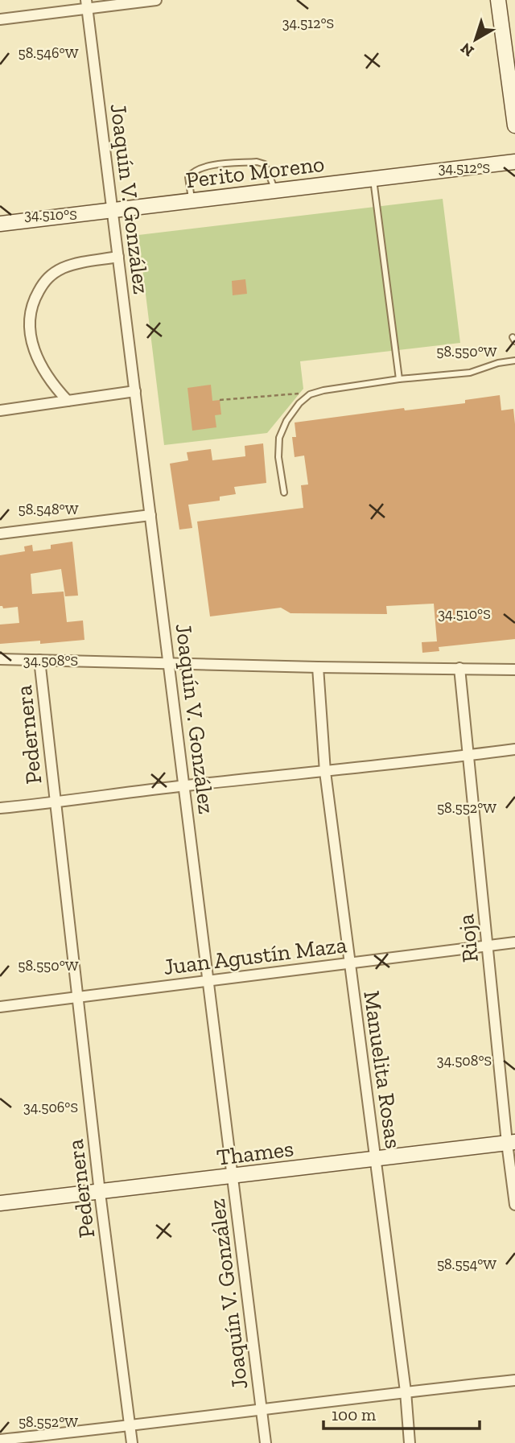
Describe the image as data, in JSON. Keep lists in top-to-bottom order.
{
  "streets": {
    "street": [
      "Perito Moreno",
      "Joaquín V. González",
      "Pedernera",
      "Rioja",
      "Juan Agustín Maza",
      "Manuelita Rosas",
      "Thames"
    ]
  },
  "crossings": [
    ["Perito Moreno", "Joaquín V. González"],
    ["Joaquín V. González", "Juan Agustín Maza"],
    ["Joaquín V. González", "Thames"],
    ["Pedernera", "Juan Agustín Maza"],
    ["Pedernera", "Thames"],
    ["Rioja", "Juan Agustín Maza"],
    ["Rioja", "Thames"],
    ["Juan Agustín Maza", "Manuelita Rosas"],
    ["Manuelita Rosas", "Thames"]
  ],
  "scale_bar": "100 m",
  "north": "bottom left",
  "coordinates": [
    "34.512°S",
    "58.546°W",
    "34.510°S",
    "58.550°W",
    "58.548°W",
    "34.508°S",
    "58.552°W",
    "34.506°S",
    "58.554°W"
  ]
}
